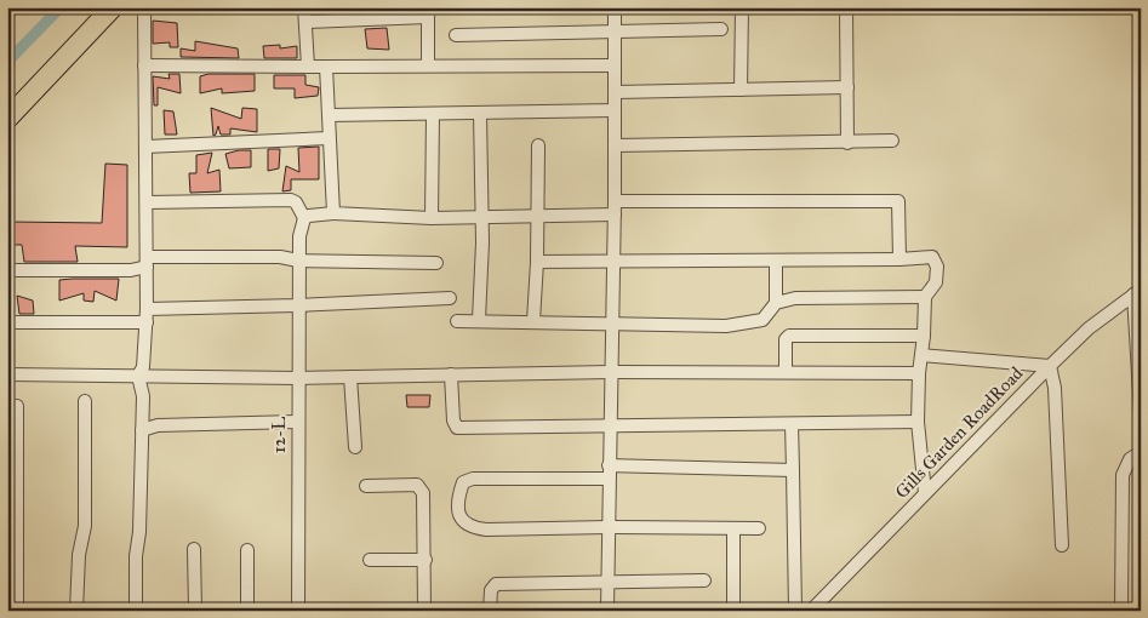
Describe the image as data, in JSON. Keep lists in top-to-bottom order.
{
  "streets": {
    "street": ["Gills Garden RoadRoad", "12-L"]
  }
}
